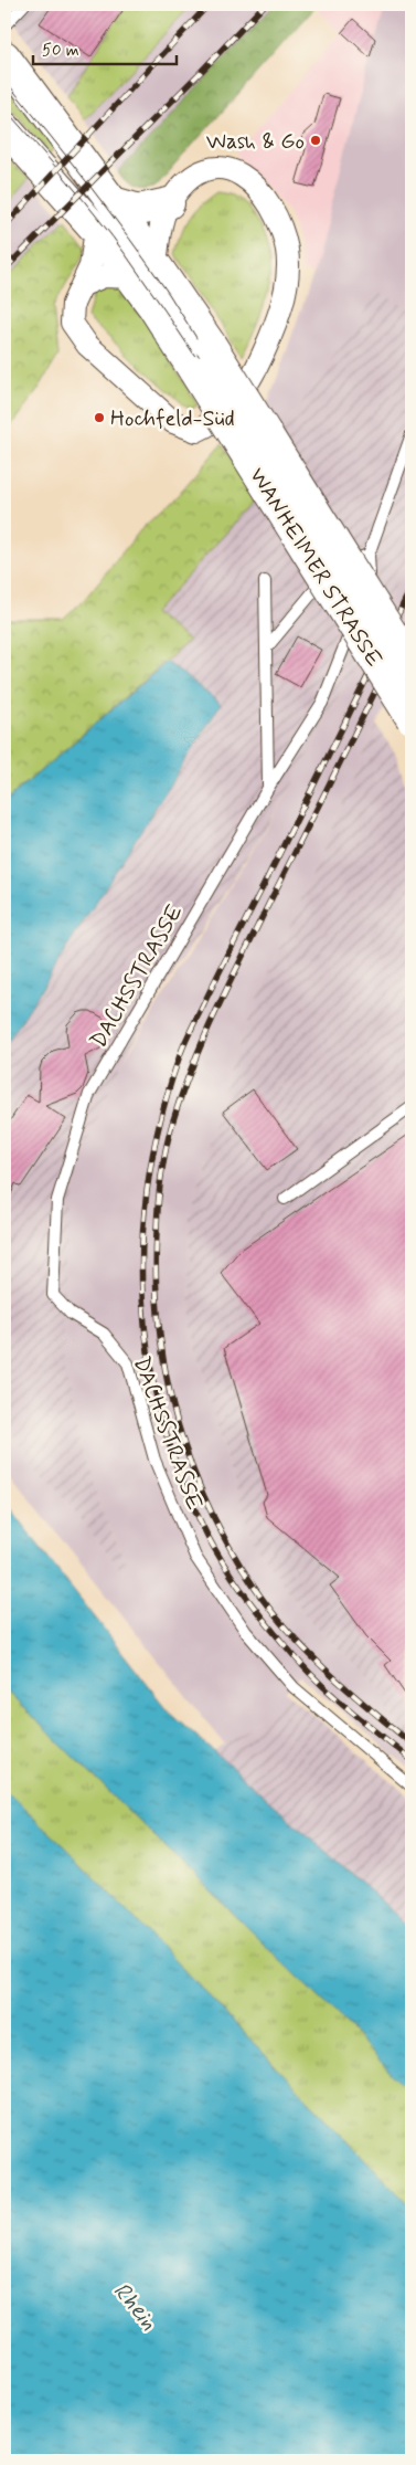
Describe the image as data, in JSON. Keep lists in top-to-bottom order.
{
  "streets": {
    "street": ["WANHEIMER STRASSE"],
    "lane": ["DACHSSTRASSE"]
  },
  "water": ["Rhein"],
  "places": ["Wash & Go", "Hochfeld-Süd"],
  "scale_bar": "50 m"
}
